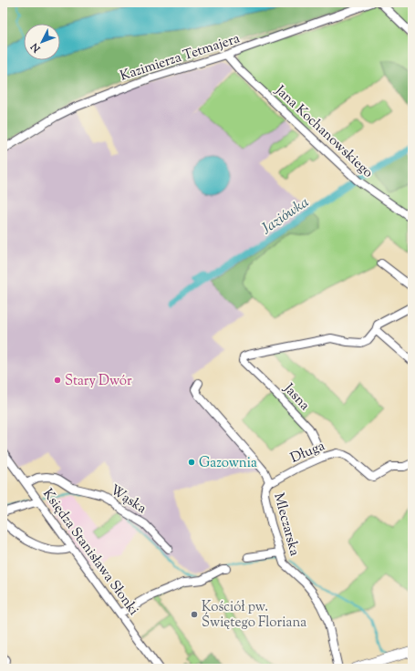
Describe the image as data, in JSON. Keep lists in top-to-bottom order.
{
  "streets": {
    "street": [
      "Kazimierza Tetmajera",
      "Jana Kochanowskiego",
      "Jasna",
      "Długa",
      "Wąska",
      "Mleczarska",
      "Księdza Stanisława Słonki"
    ]
  },
  "crossings": [
    ["Kazimierza Tetmajera", "Jana Kochanowskiego"],
    ["Jasna", "Długa"],
    ["Długa", "Mleczarska"],
    ["Wąska", "Księdza Stanisława Słonki"]
  ],
  "water": ["Jaziówka"],
  "places": ["Stary Dwór", "Gazownia", "Kościół pw. Świętego Floriana"],
  "north": "bottom left"
}
